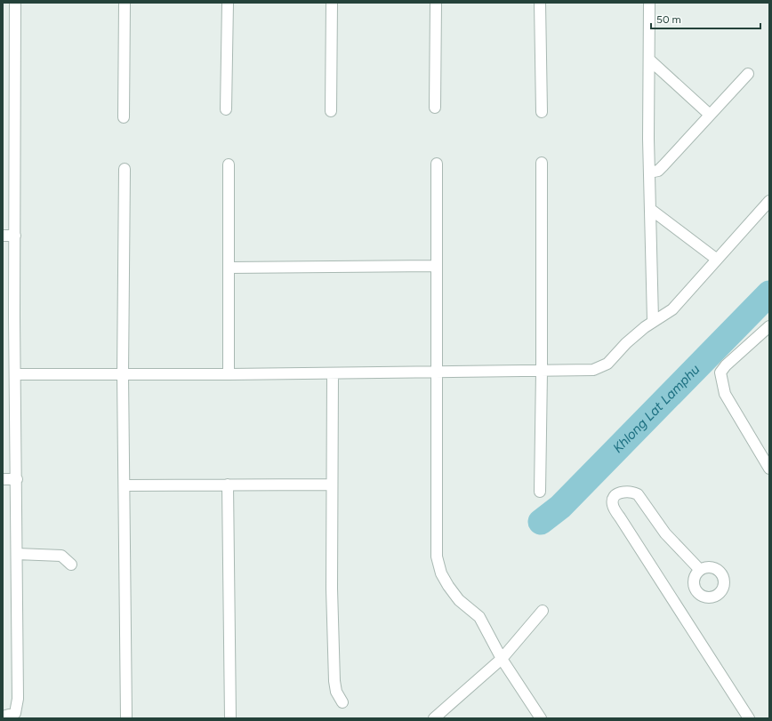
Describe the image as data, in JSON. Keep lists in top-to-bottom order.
{
  "water": ["Khlong Lat Lamphu"],
  "scale_bar": "50 m"
}
